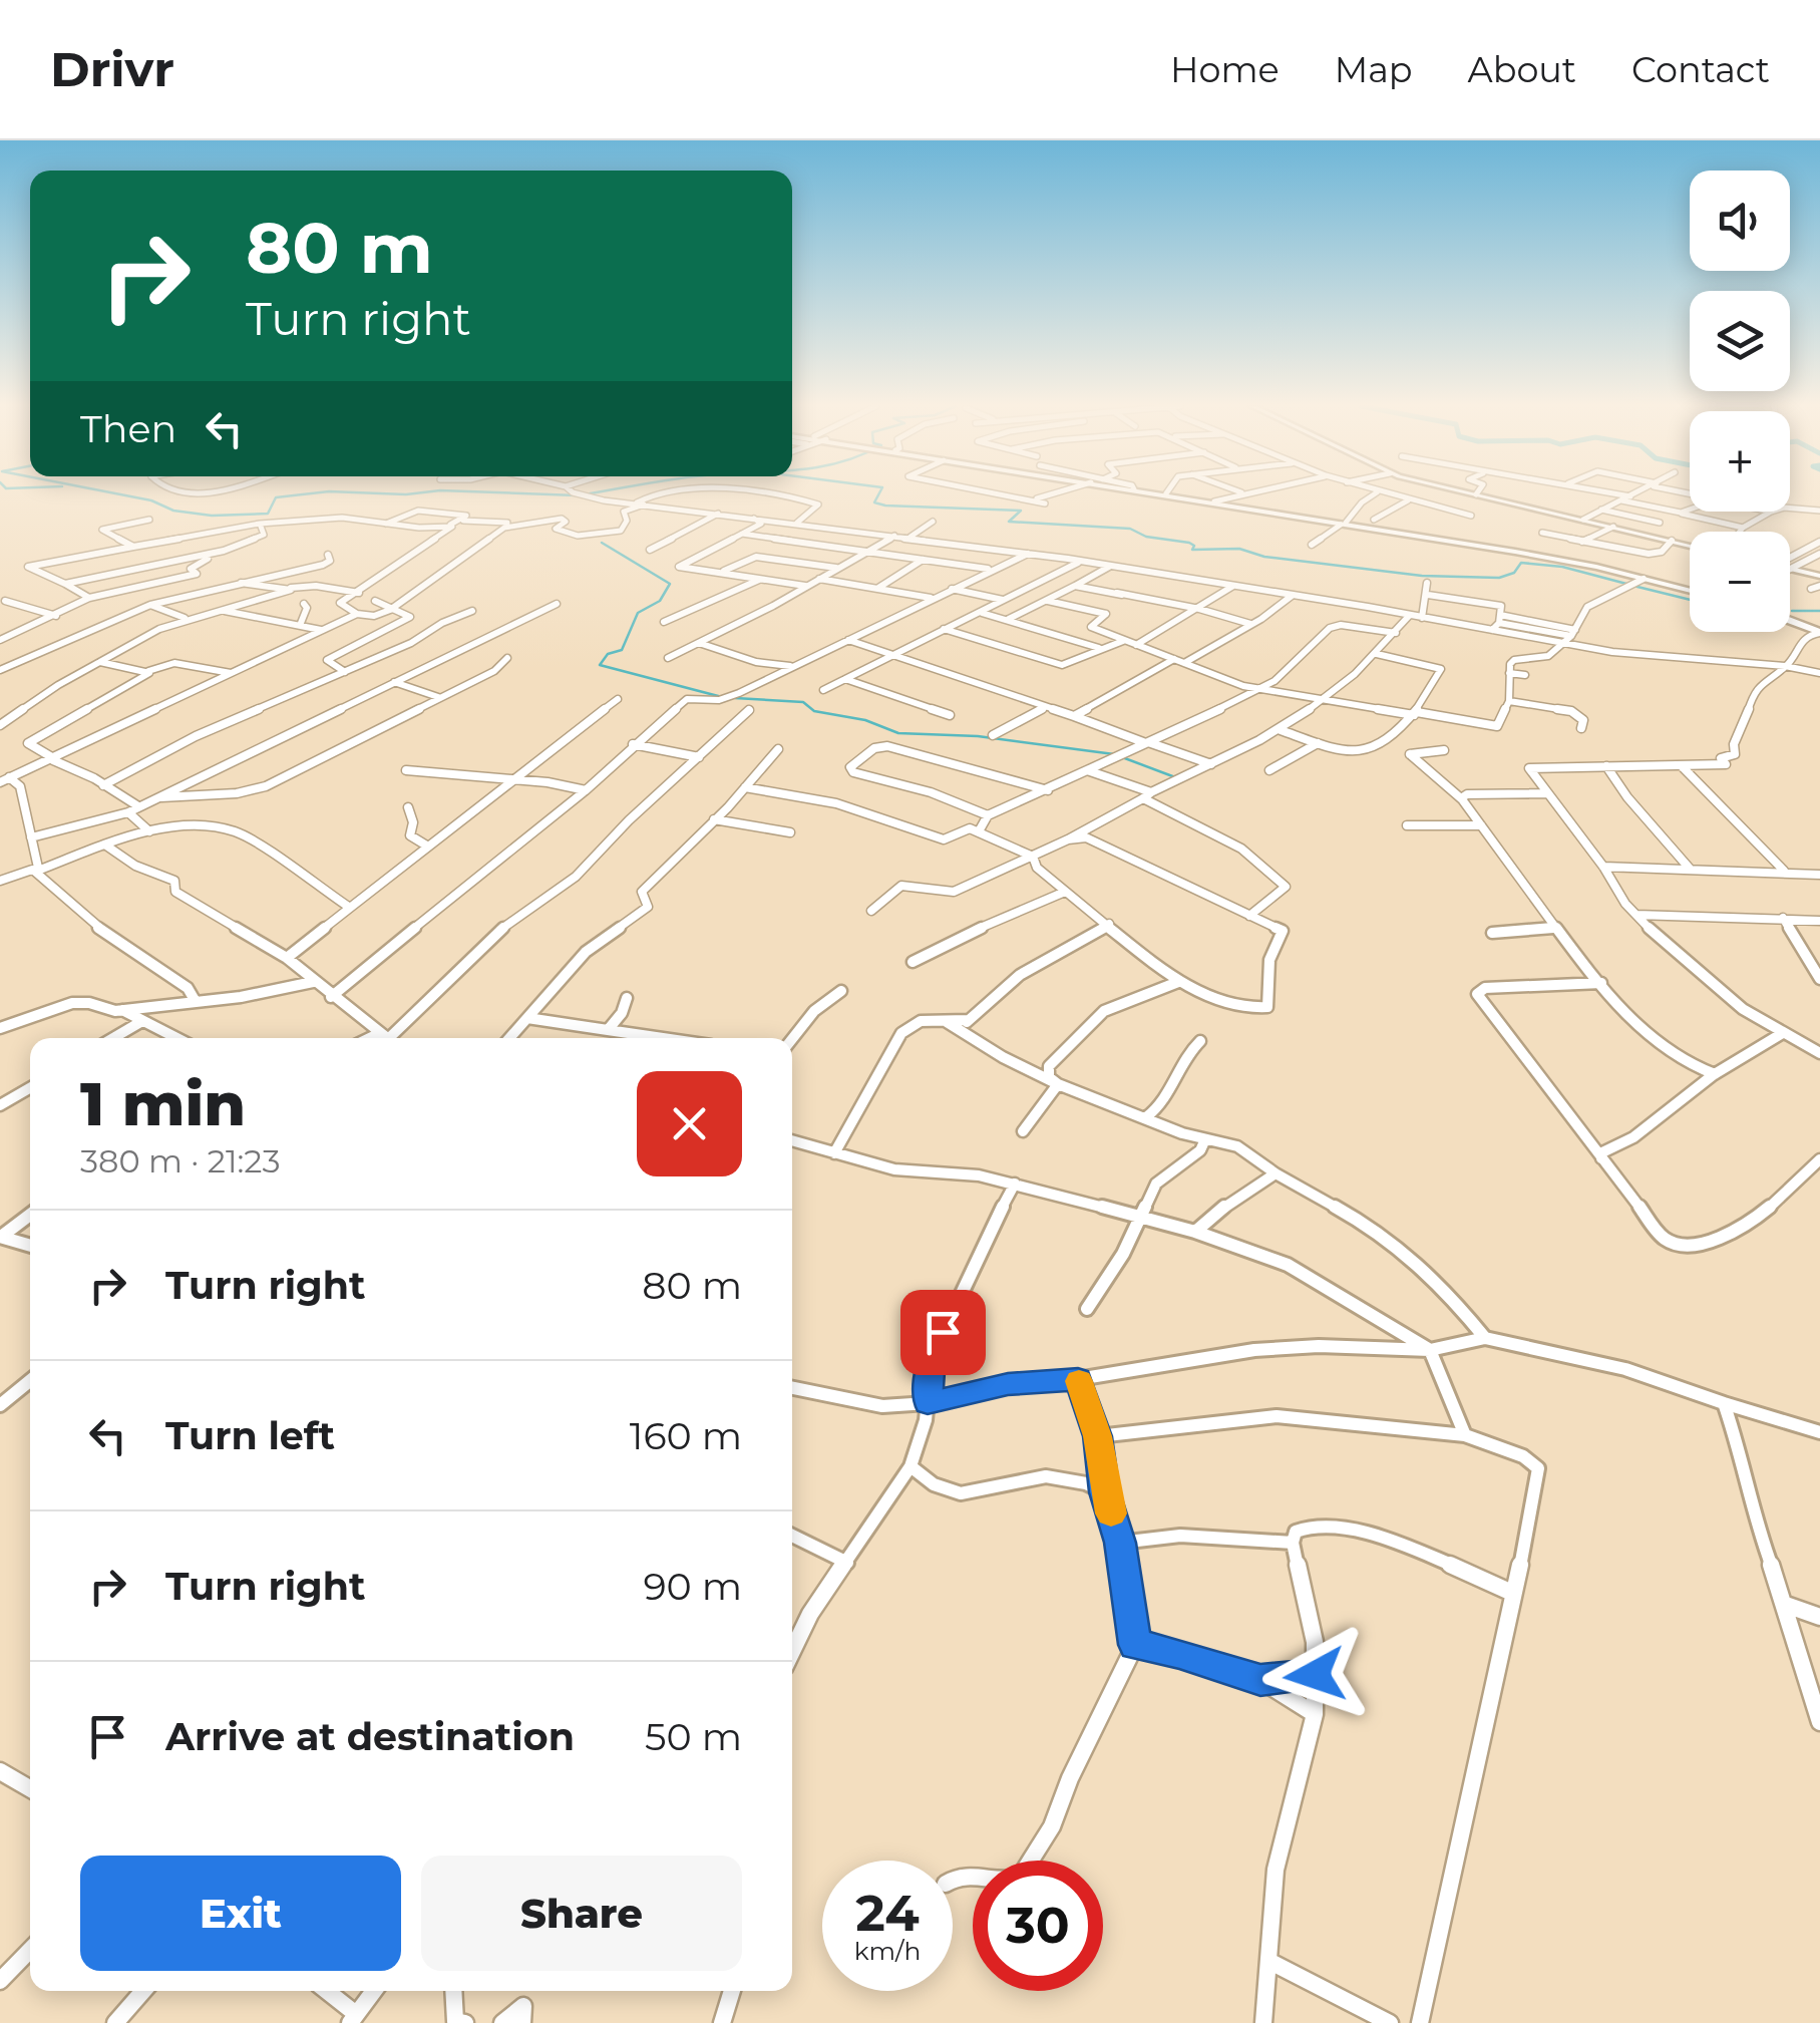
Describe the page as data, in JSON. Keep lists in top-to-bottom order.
{
  "page": {
    "header": "Drivr",
    "nav": [
      "Home",
      "Map",
      "About",
      "Contact"
    ],
    "map_buttons": ["+", "−"],
    "turn": ["80 m", "Turn right"],
    "then": "Then",
    "heading": ["1 min", "380 m · 21:23"],
    "list": [
      {
        "name": "Turn right",
        "value": "80 m"
      },
      {
        "name": "Turn left",
        "value": "160 m"
      },
      {
        "name": "Turn right",
        "value": "90 m"
      },
      {
        "name": "Arrive at destination",
        "value": "50 m"
      }
    ],
    "buttons": ["Exit", "Share"],
    "speed": "24 km/h",
    "limit": "30"
  }
}
